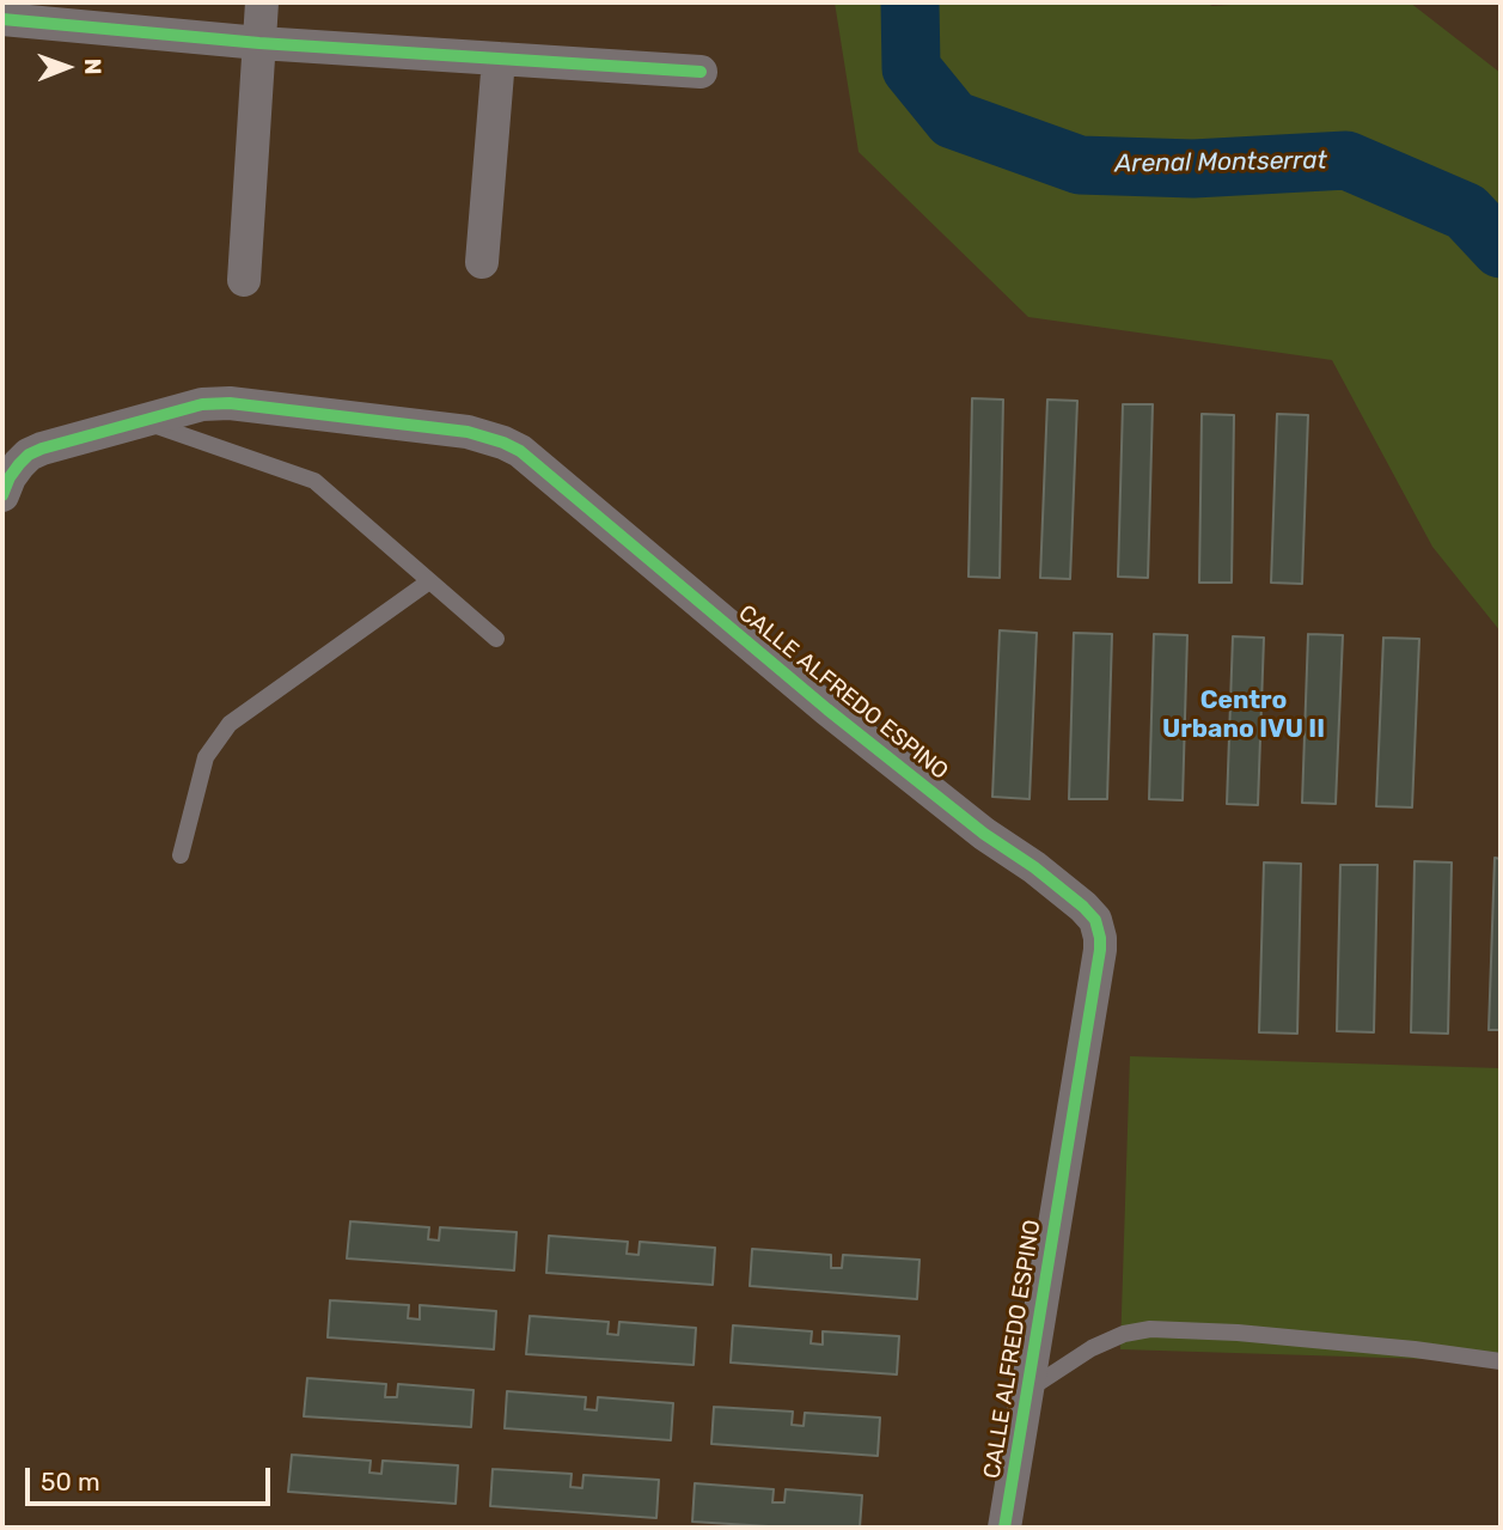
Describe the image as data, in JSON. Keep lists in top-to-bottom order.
{
  "streets": {
    "street": ["CALLE ALFREDO ESPINO"]
  },
  "districts": ["Centro Urbano IVU II"],
  "water": ["Arenal Montserrat"],
  "scale_bar": "50 m",
  "north": "right"
}
